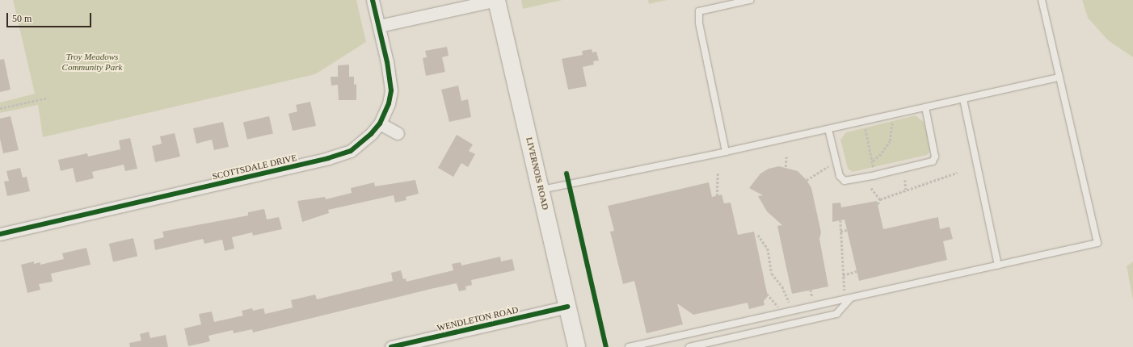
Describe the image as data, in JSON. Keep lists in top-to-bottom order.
{
  "streets": {
    "main road": ["LIVERNOIS ROAD"],
    "street": ["SCOTTSDALE DRIVE", "WENDLETON ROAD"]
  },
  "crossings": [
    ["LIVERNOIS ROAD", "WENDLETON ROAD"]
  ],
  "parks": ["Troy Meadows Community Park"],
  "scale_bar": "50 m"
}
